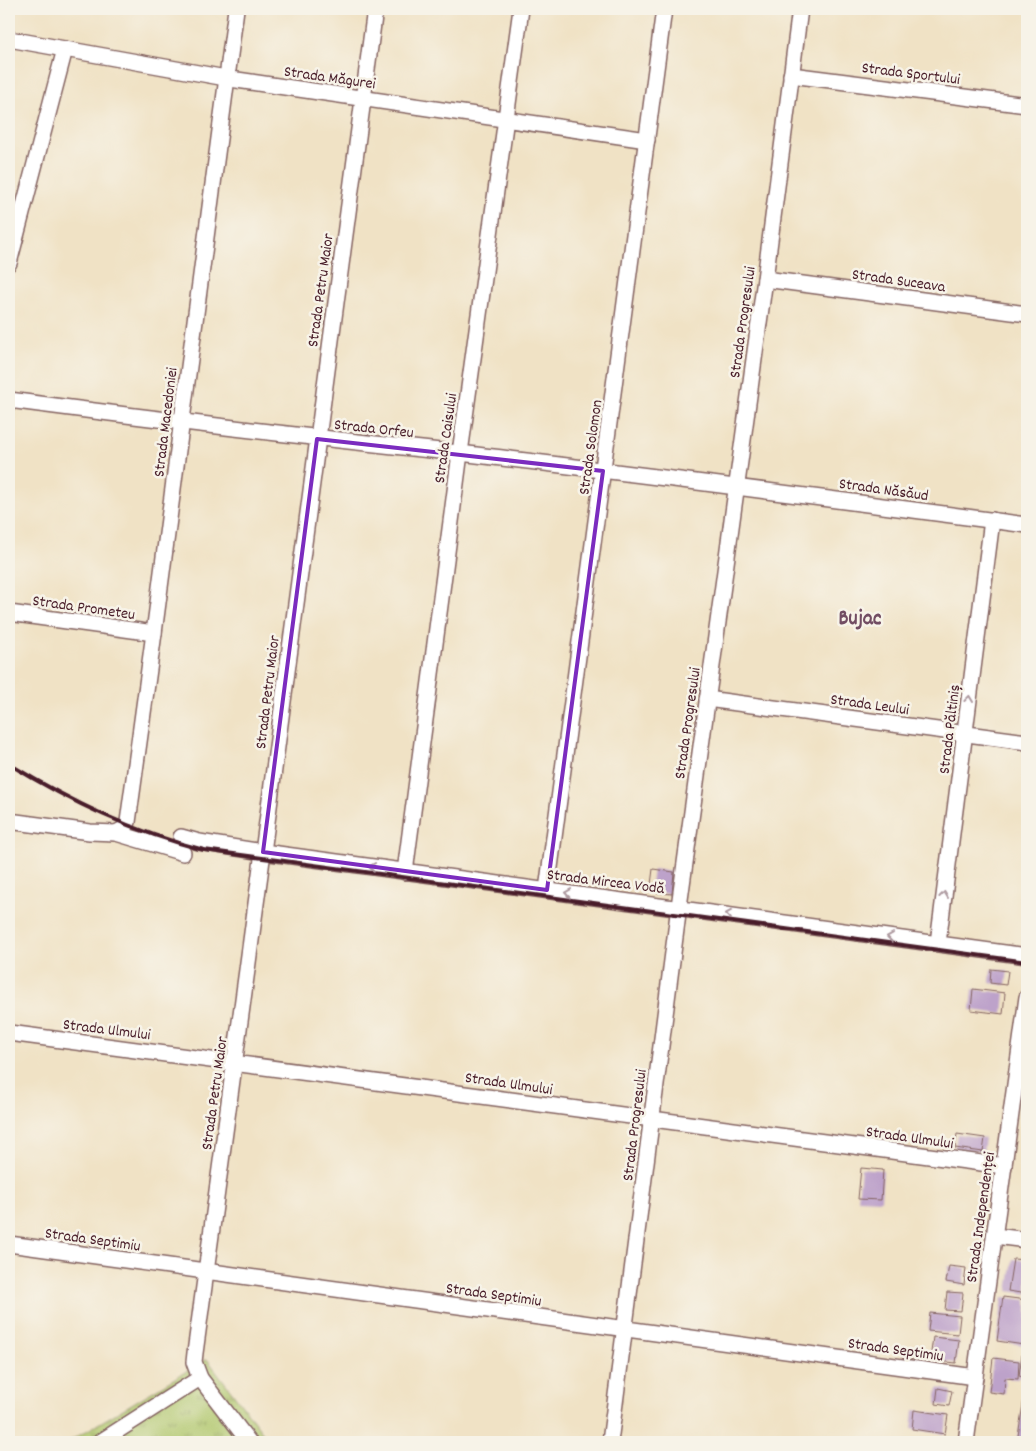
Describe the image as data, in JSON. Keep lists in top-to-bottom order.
{
  "streets": {
    "street": [
      "Strada Sportului",
      "Strada Măgurei",
      "Strada Suceava",
      "Strada Petru Maior",
      "Strada Progresului",
      "Strada Macedoniei",
      "Strada Orfeu",
      "Strada Caisului",
      "Strada Solomon",
      "Strada Năsăud",
      "Strada Prometeu",
      "Strada Leului",
      "Strada Păltiniș",
      "Strada Mircea Vodă",
      "Strada Ulmului",
      "Strada Independenței",
      "Strada Septimiu"
    ]
  },
  "crossings": [
    ["Strada Sportului", "Strada Progresului"],
    ["Strada Măgurei", "Strada Petru Maior"],
    ["Strada Măgurei", "Strada Macedoniei"],
    ["Strada Măgurei", "Strada Caisului"],
    ["Strada Măgurei", "Strada Solomon"],
    ["Strada Suceava", "Strada Progresului"],
    ["Strada Petru Maior", "Strada Orfeu"],
    ["Strada Petru Maior", "Strada Mircea Vodă"],
    ["Strada Petru Maior", "Strada Ulmului"],
    ["Strada Petru Maior", "Strada Septimiu"],
    ["Strada Progresului", "Strada Orfeu"],
    ["Strada Progresului", "Strada Năsăud"],
    ["Strada Progresului", "Strada Leului"],
    ["Strada Progresului", "Strada Mircea Vodă"],
    ["Strada Progresului", "Strada Ulmului"],
    ["Strada Progresului", "Strada Septimiu"],
    ["Strada Macedoniei", "Strada Orfeu"],
    ["Strada Macedoniei", "Strada Prometeu"],
    ["Strada Orfeu", "Strada Caisului"],
    ["Strada Orfeu", "Strada Solomon"],
    ["Strada Orfeu", "Strada Năsăud"],
    ["Strada Caisului", "Strada Mircea Vodă"],
    ["Strada Solomon", "Strada Mircea Vodă"],
    ["Strada Năsăud", "Strada Păltiniș"],
    ["Strada Leului", "Strada Păltiniș"],
    ["Strada Păltiniș", "Strada Mircea Vodă"],
    ["Strada Ulmului", "Strada Independenței"],
    ["Strada Independenței", "Strada Septimiu"]
  ],
  "one_way": ["Strada Păltiniș", "Strada Mircea Vodă"],
  "districts": ["Bujac"]
}
